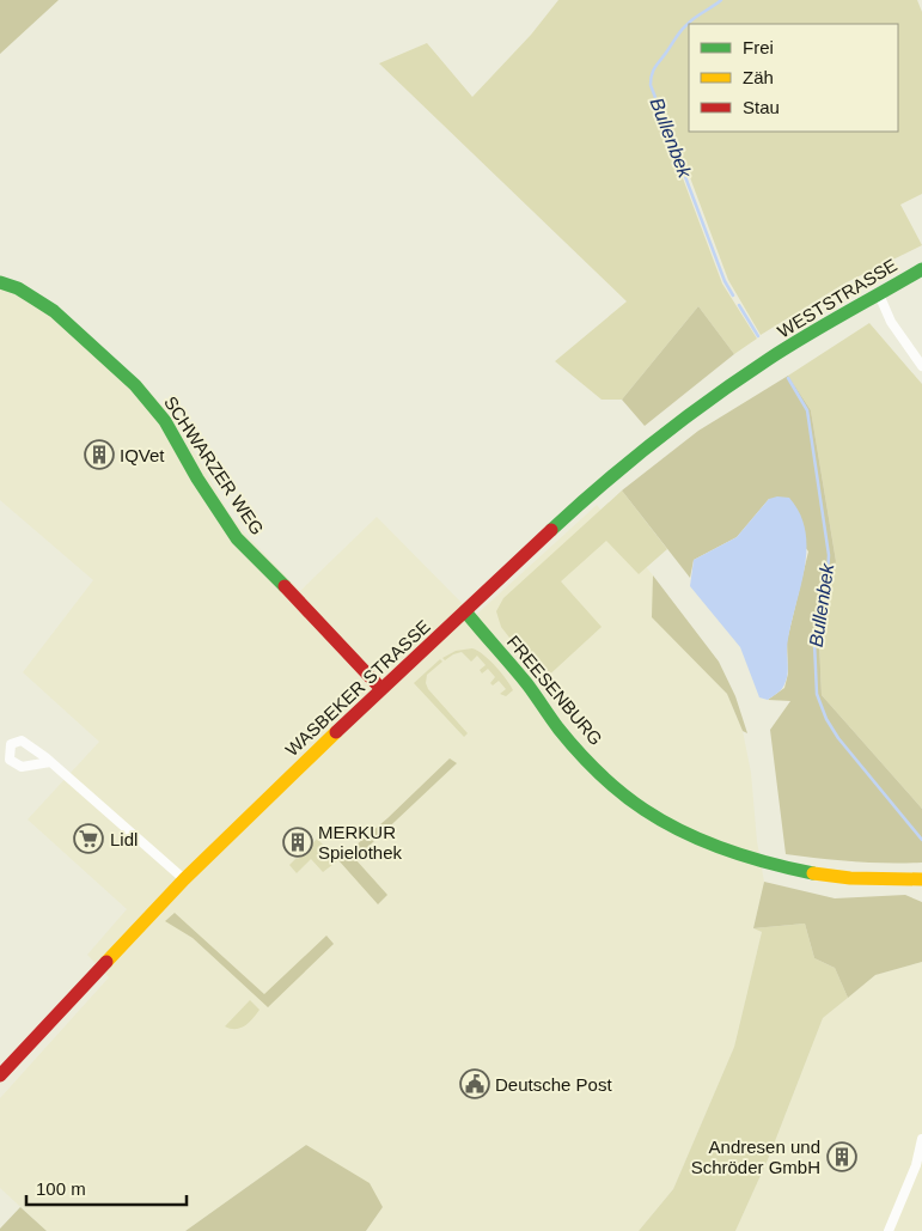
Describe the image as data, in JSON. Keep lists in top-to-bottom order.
{
  "streets": {
    "main road": [
      "WESTSTRASSE",
      "SCHWARZER WEG",
      "WASBEKER STRASSE",
      "FREESENBURG"
    ]
  },
  "crossings": [
    ["WESTSTRASSE", "WASBEKER STRASSE"],
    ["SCHWARZER WEG", "WASBEKER STRASSE"],
    ["WASBEKER STRASSE", "FREESENBURG"]
  ],
  "water": ["Bullenbek"],
  "places": {
    "building": ["IQVet", "MERKUR Spielothek", "Andresen und Schröder GmbH"],
    "supermarket": ["Lidl"],
    "public building": ["Deutsche Post"]
  },
  "legend": ["Frei", "Zäh", "Stau"],
  "scale_bar": "100 m"
}
